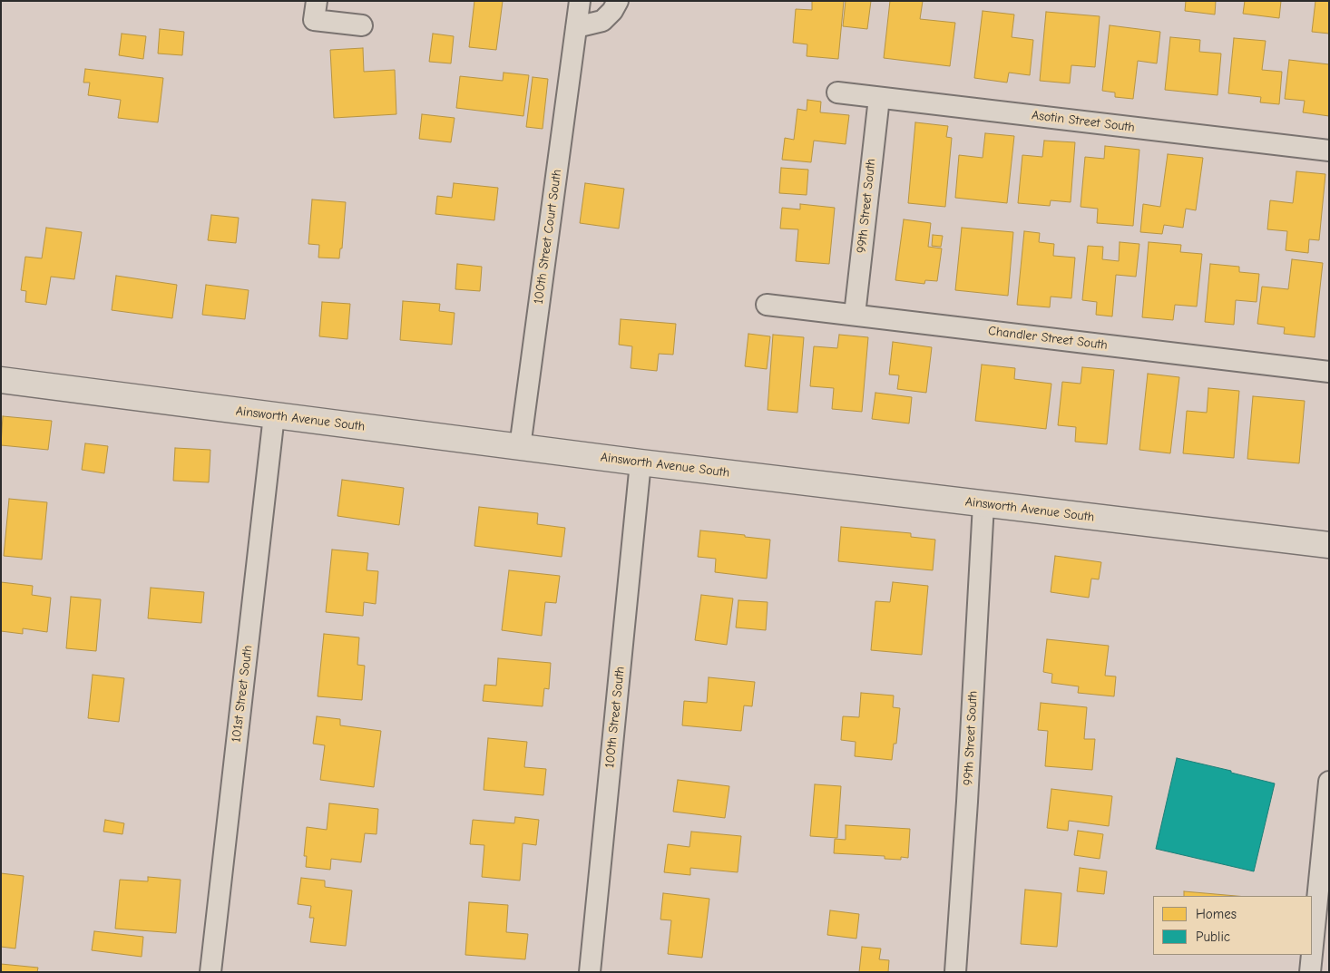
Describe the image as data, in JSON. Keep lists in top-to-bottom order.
{
  "streets": {
    "street": [
      "Asotin Street South",
      "99th Street South",
      "100th Street Court South",
      "Chandler Street South",
      "Ainsworth Avenue South",
      "101st Street South",
      "100th Street South"
    ]
  },
  "crossings": [
    ["Asotin Street South", "99th Street South"],
    ["99th Street South", "Chandler Street South"],
    ["99th Street South", "Ainsworth Avenue South"],
    ["100th Street Court South", "Ainsworth Avenue South"],
    ["Ainsworth Avenue South", "101st Street South"],
    ["Ainsworth Avenue South", "100th Street South"]
  ],
  "legend": ["Homes", "Public"]
}
